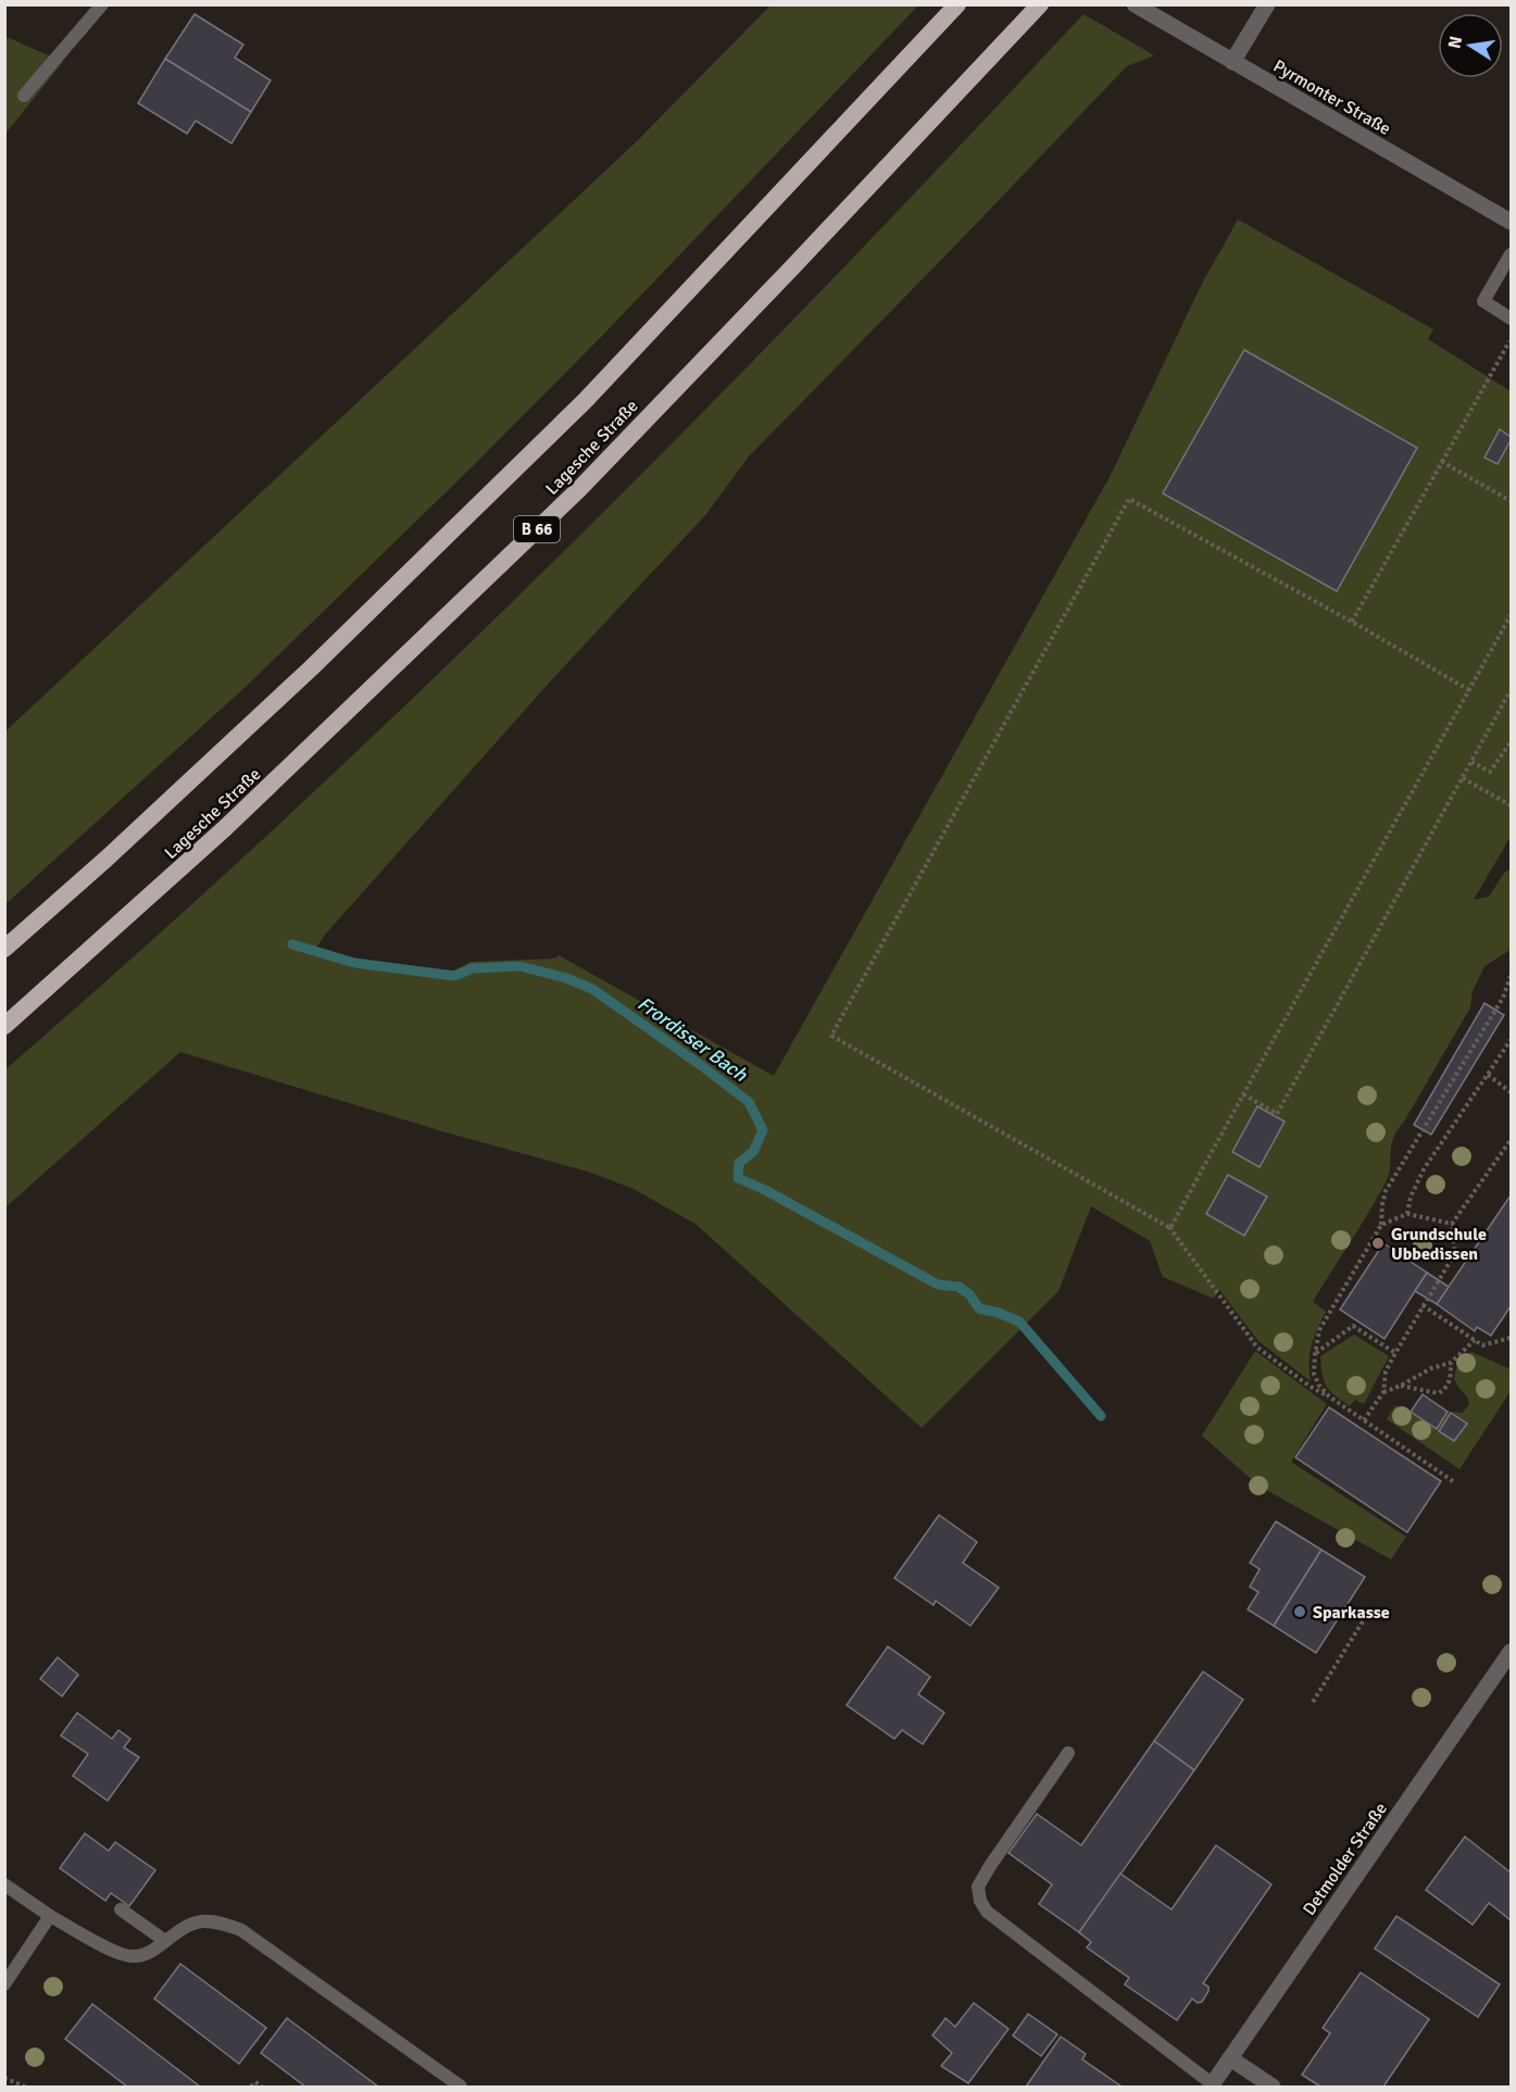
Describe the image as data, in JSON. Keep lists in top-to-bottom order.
{
  "streets": {
    "highway": ["Lagesche Straße", "B 66"],
    "street": ["Pyrmonter Straße", "Detmolder Straße"]
  },
  "water": ["Frordisser Bach"],
  "places": ["Grundschule Ubbedissen", "Sparkasse"],
  "north": "left"
}
